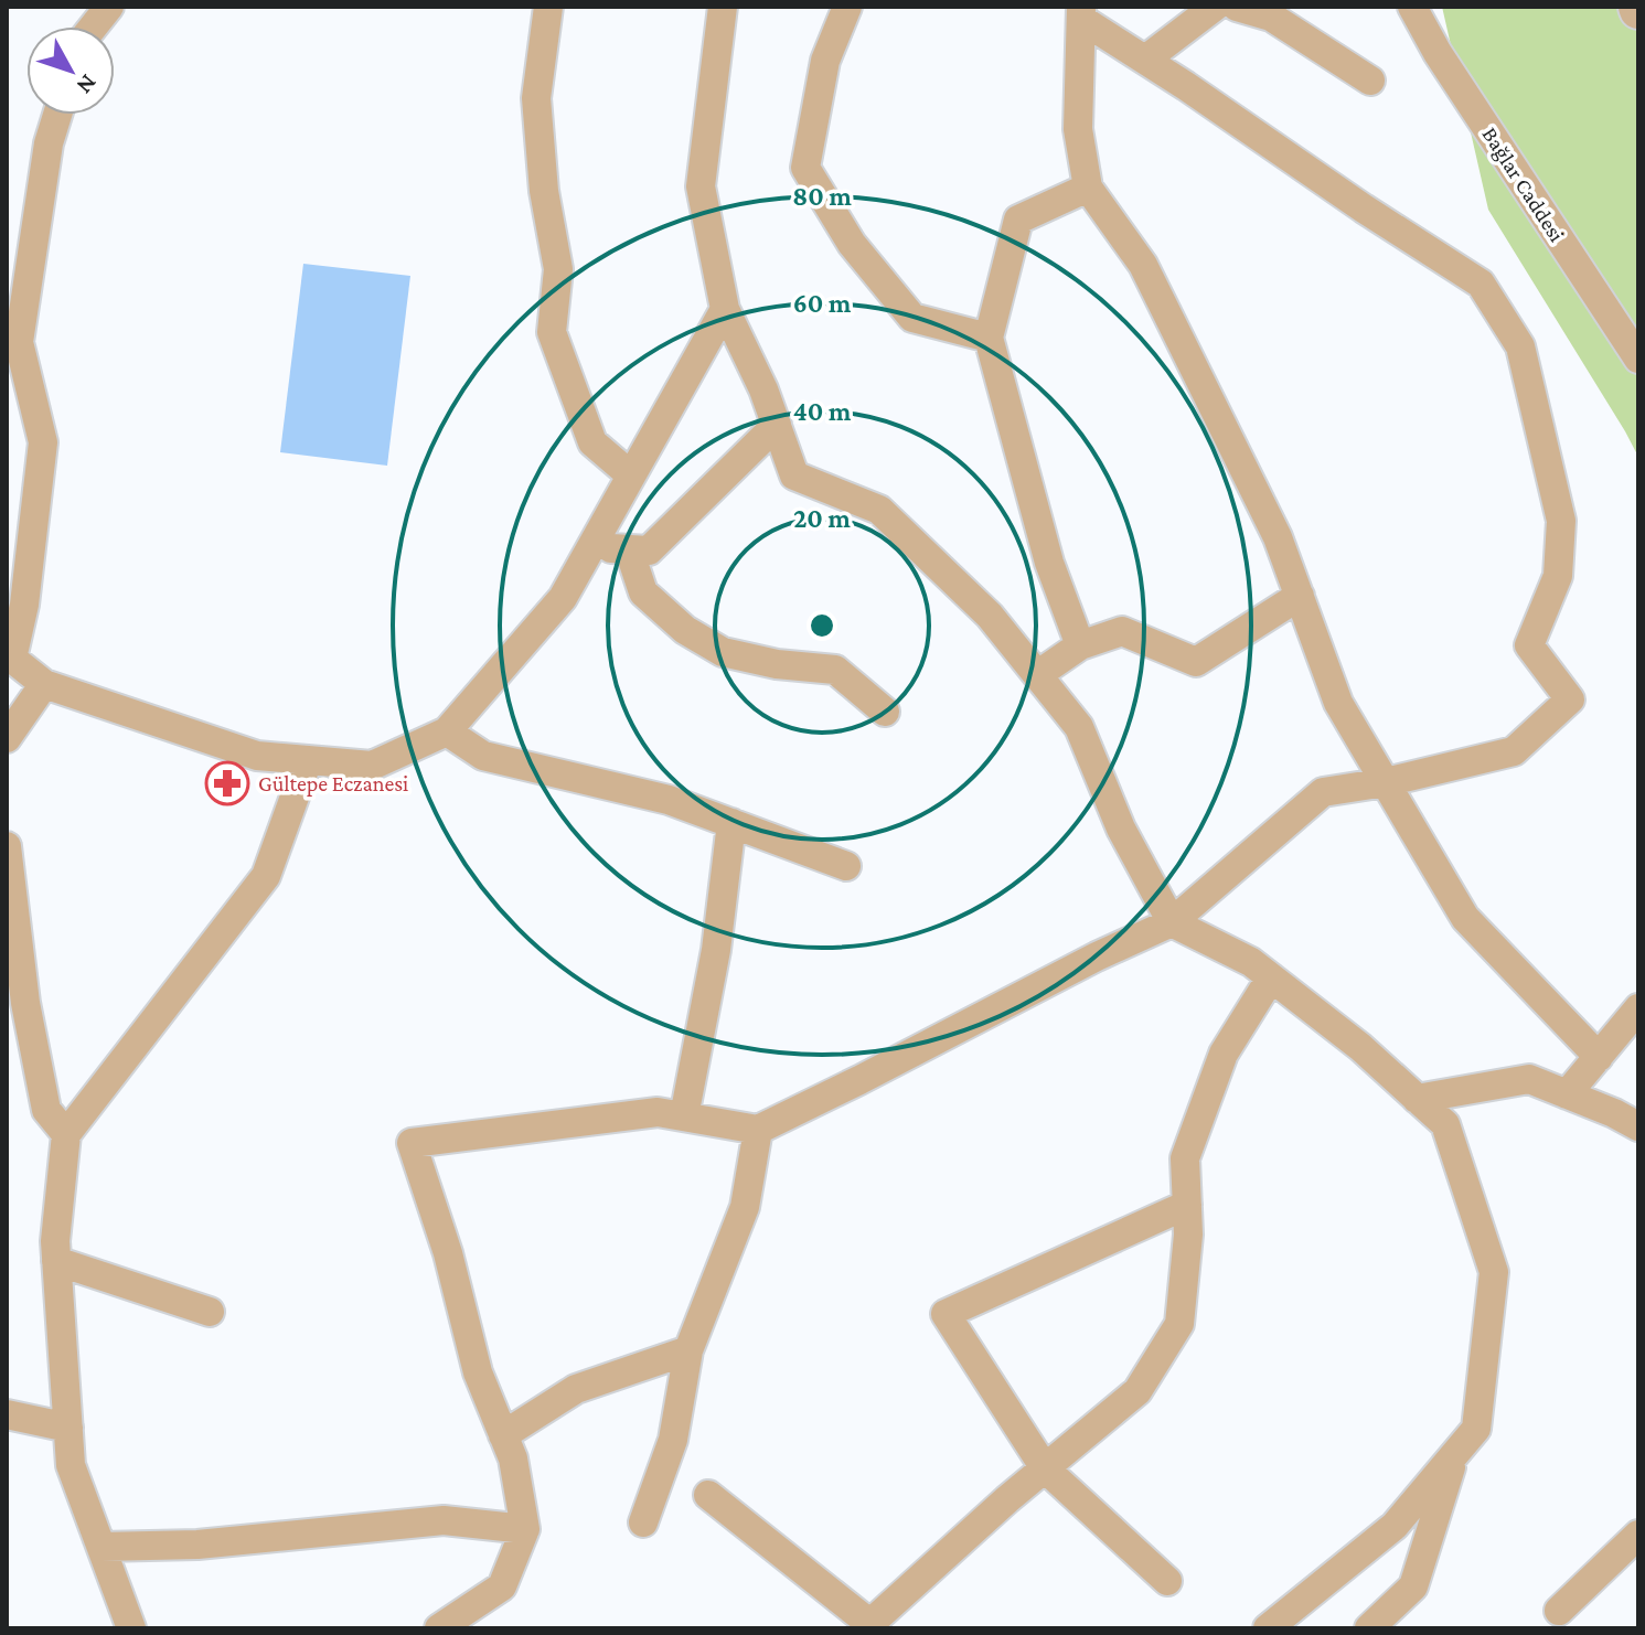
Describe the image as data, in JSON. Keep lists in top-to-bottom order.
{
  "streets": {
    "street": ["Bağlar Caddesi"]
  },
  "places": {
    "pharmacy": ["Gültepe Eczanesi"]
  },
  "north": "bottom right",
  "rings": [
    "80 m",
    "60 m",
    "40 m",
    "20 m"
  ]
}
